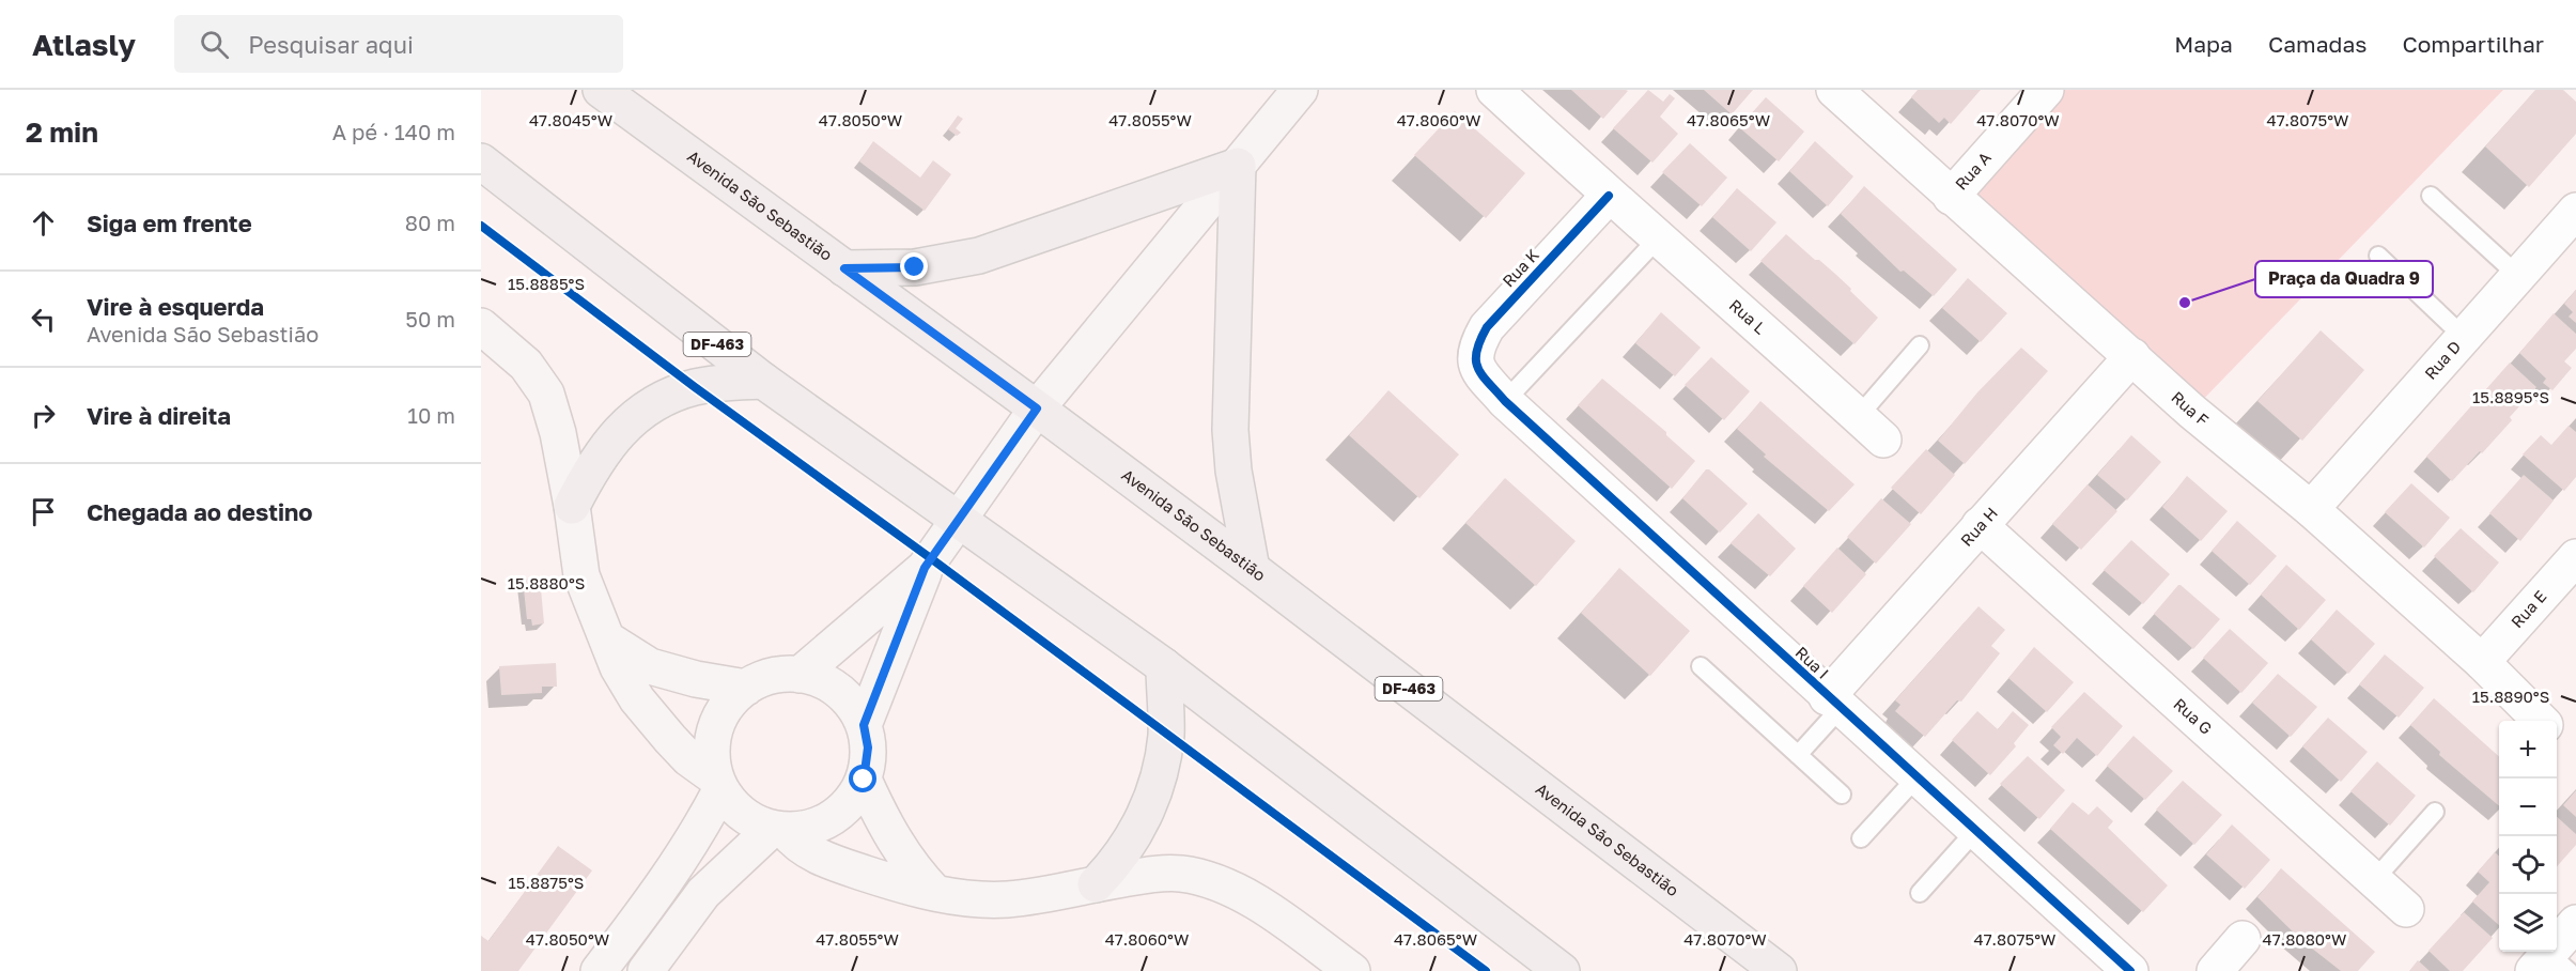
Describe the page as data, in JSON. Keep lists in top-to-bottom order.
{
  "streets": {
    "main road": ["Avenida São Sebastião", "DF-463"],
    "street": [
      "Rua A",
      "Rua K",
      "Rua L",
      "Rua D",
      "Rua F",
      "Rua H",
      "Rua E",
      "Rua I",
      "Rua G"
    ]
  },
  "crossings": [
    ["Rua A", "Rua F"],
    ["Rua K", "Rua L"],
    ["Rua K", "Rua I"],
    ["Rua D", "Rua F"],
    ["Rua F", "Rua H"],
    ["Rua F", "Rua E"],
    ["Rua H", "Rua I"],
    ["Rua H", "Rua G"]
  ],
  "places": ["Praça da Quadra 9"],
  "page": {
    "header": "Atlasly",
    "search": "Pesquisar aqui",
    "nav": ["Mapa", "Camadas", "Compartilhar"],
    "heading": ["2 min", "A pé · 140 m"],
    "list": [
      ["Siga em frente", "80 m"],
      ["Vire à esquerda", "Avenida São Sebastião", "50 m"],
      ["Vire à direita", "10 m"],
      "Chegada ao destino"
    ],
    "map_buttons": ["+", "−"]
  },
  "coordinates": [
    "47.8045°W",
    "47.8075°W",
    "47.8050°W",
    "47.8055°W",
    "47.8060°W",
    "47.8065°W",
    "47.8070°W",
    "15.8885°S",
    "15.8895°S",
    "15.8880°S",
    "15.8890°S",
    "15.8875°S",
    "47.8080°W"
  ]
}
